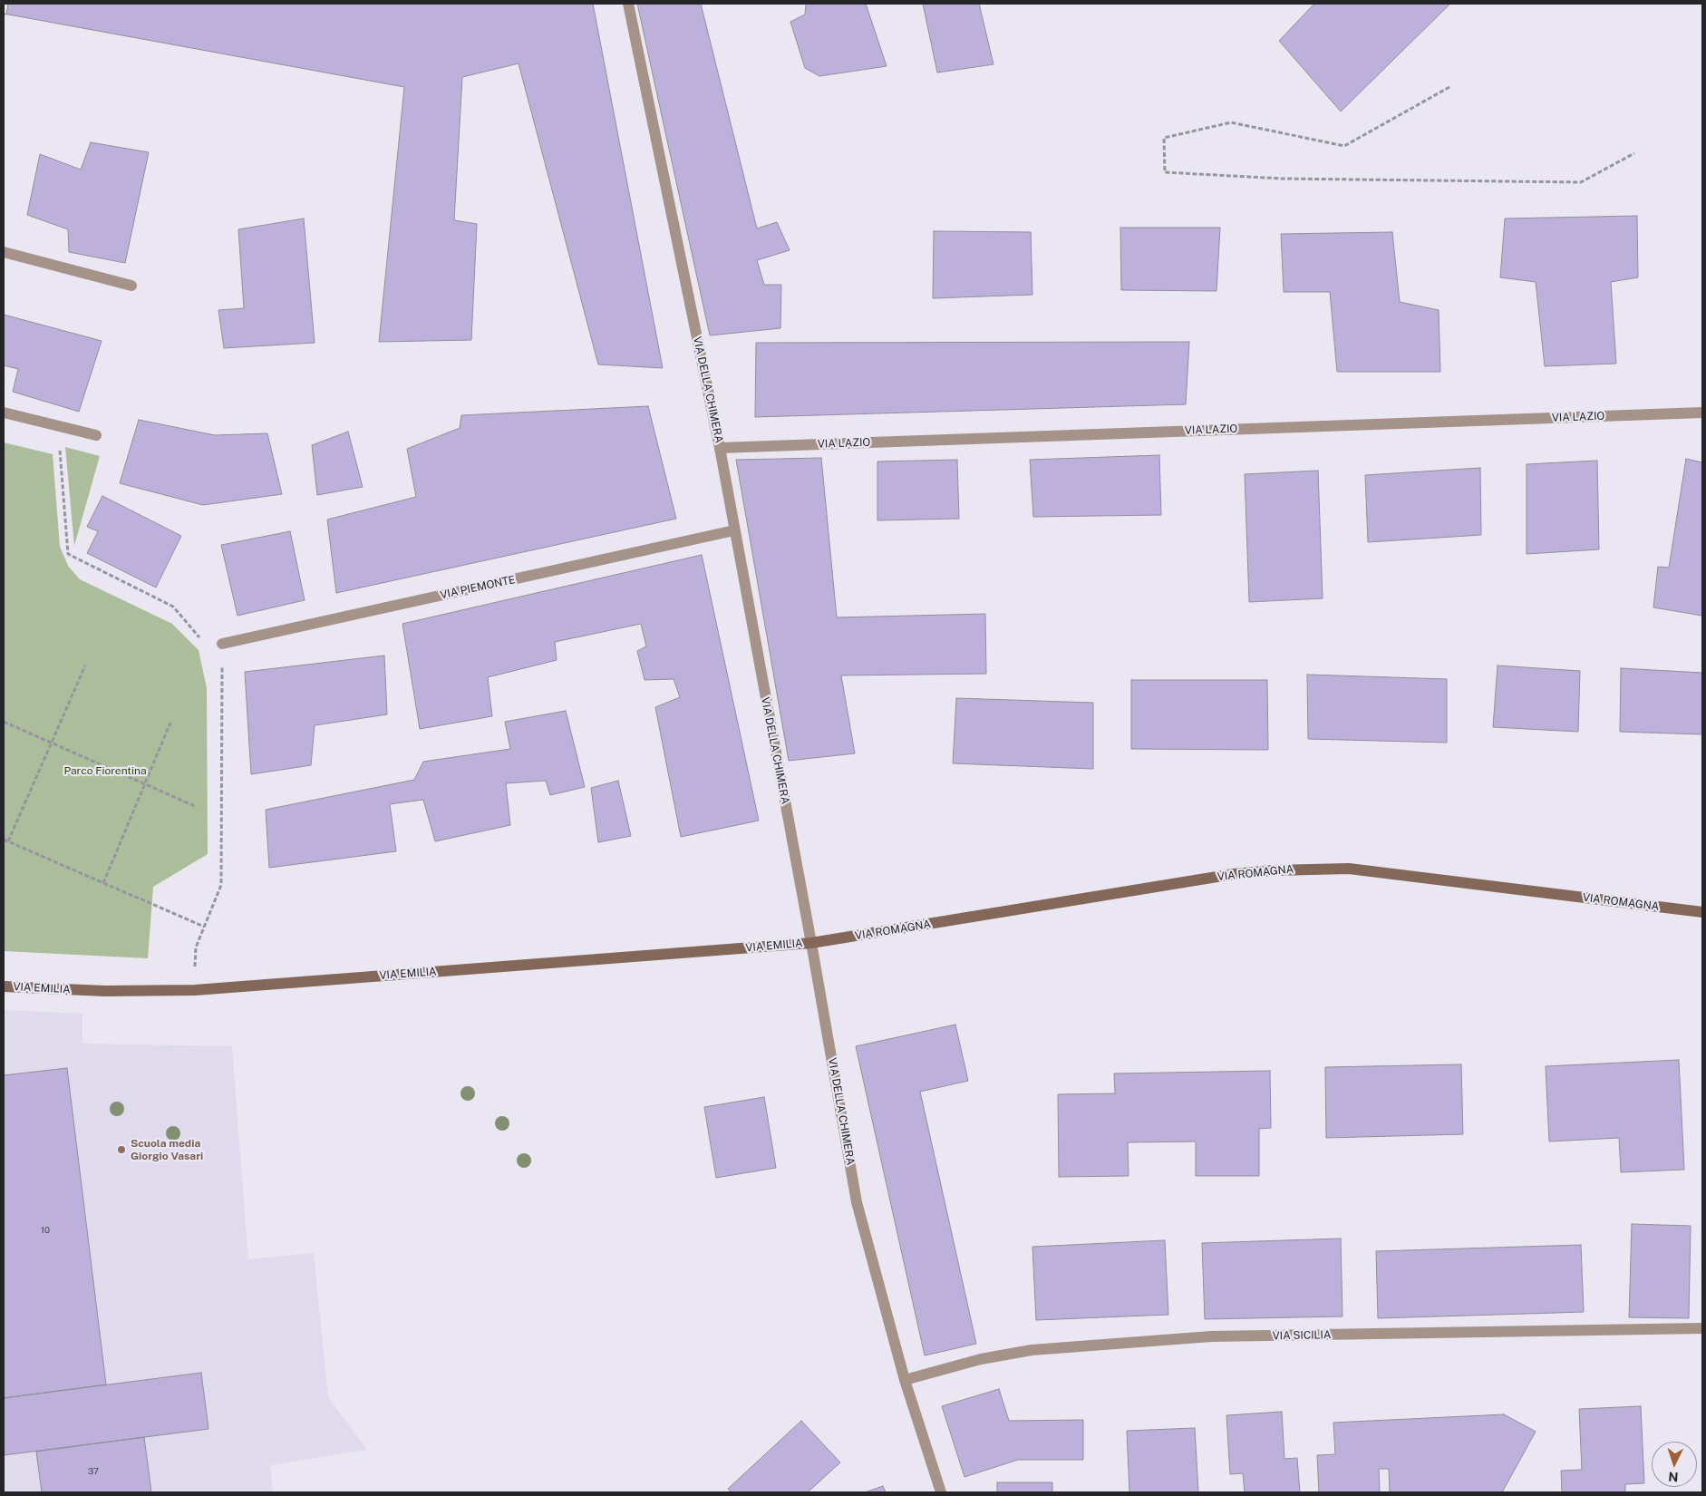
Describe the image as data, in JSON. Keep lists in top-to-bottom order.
{
  "streets": {
    "main road": ["VIA ROMAGNA", "VIA EMILIA"],
    "street": [
      "VIA DELLA CHIMERA",
      "VIA LAZIO",
      "VIA PIEMONTE",
      "VIA SICILIA"
    ]
  },
  "crossings": [
    ["VIA DELLA CHIMERA", "VIA LAZIO"],
    ["VIA DELLA CHIMERA", "VIA PIEMONTE"],
    ["VIA DELLA CHIMERA", "VIA ROMAGNA"],
    ["VIA DELLA CHIMERA", "VIA EMILIA"],
    ["VIA DELLA CHIMERA", "VIA SICILIA"],
    ["VIA ROMAGNA", "VIA EMILIA"]
  ],
  "parks": ["Parco Fiorentina"],
  "places": ["Scuola media Giorgio Vasari"],
  "house_numbers": ["10", "37"],
  "north": "bottom"
}
